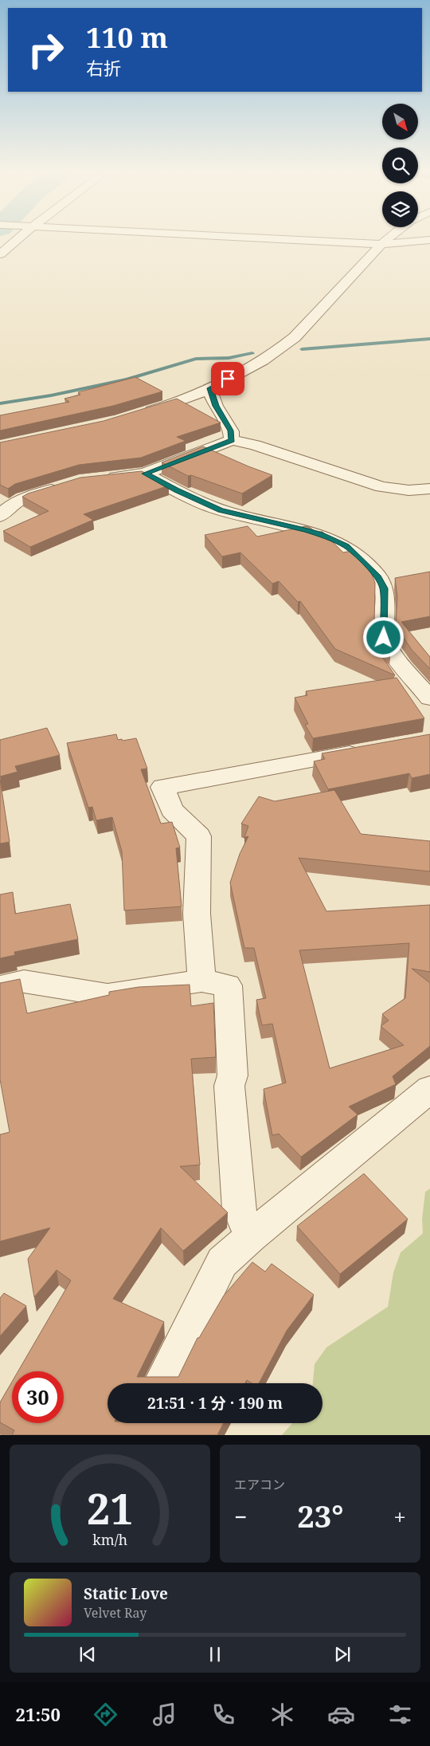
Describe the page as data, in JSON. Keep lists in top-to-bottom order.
{
  "north": "bottom right",
  "page": {
    "turn": ["110 m", "右折"],
    "limit": "30",
    "trip": "21:51 · 1 分 · 190 m",
    "tile": "エアコン",
    "heat": ["−", "23°", "+"],
    "song": ["Static Love", "Velvet Ray"],
    "tabs": "21:50",
    "gauge": ["21", "km/h"]
  }
}
